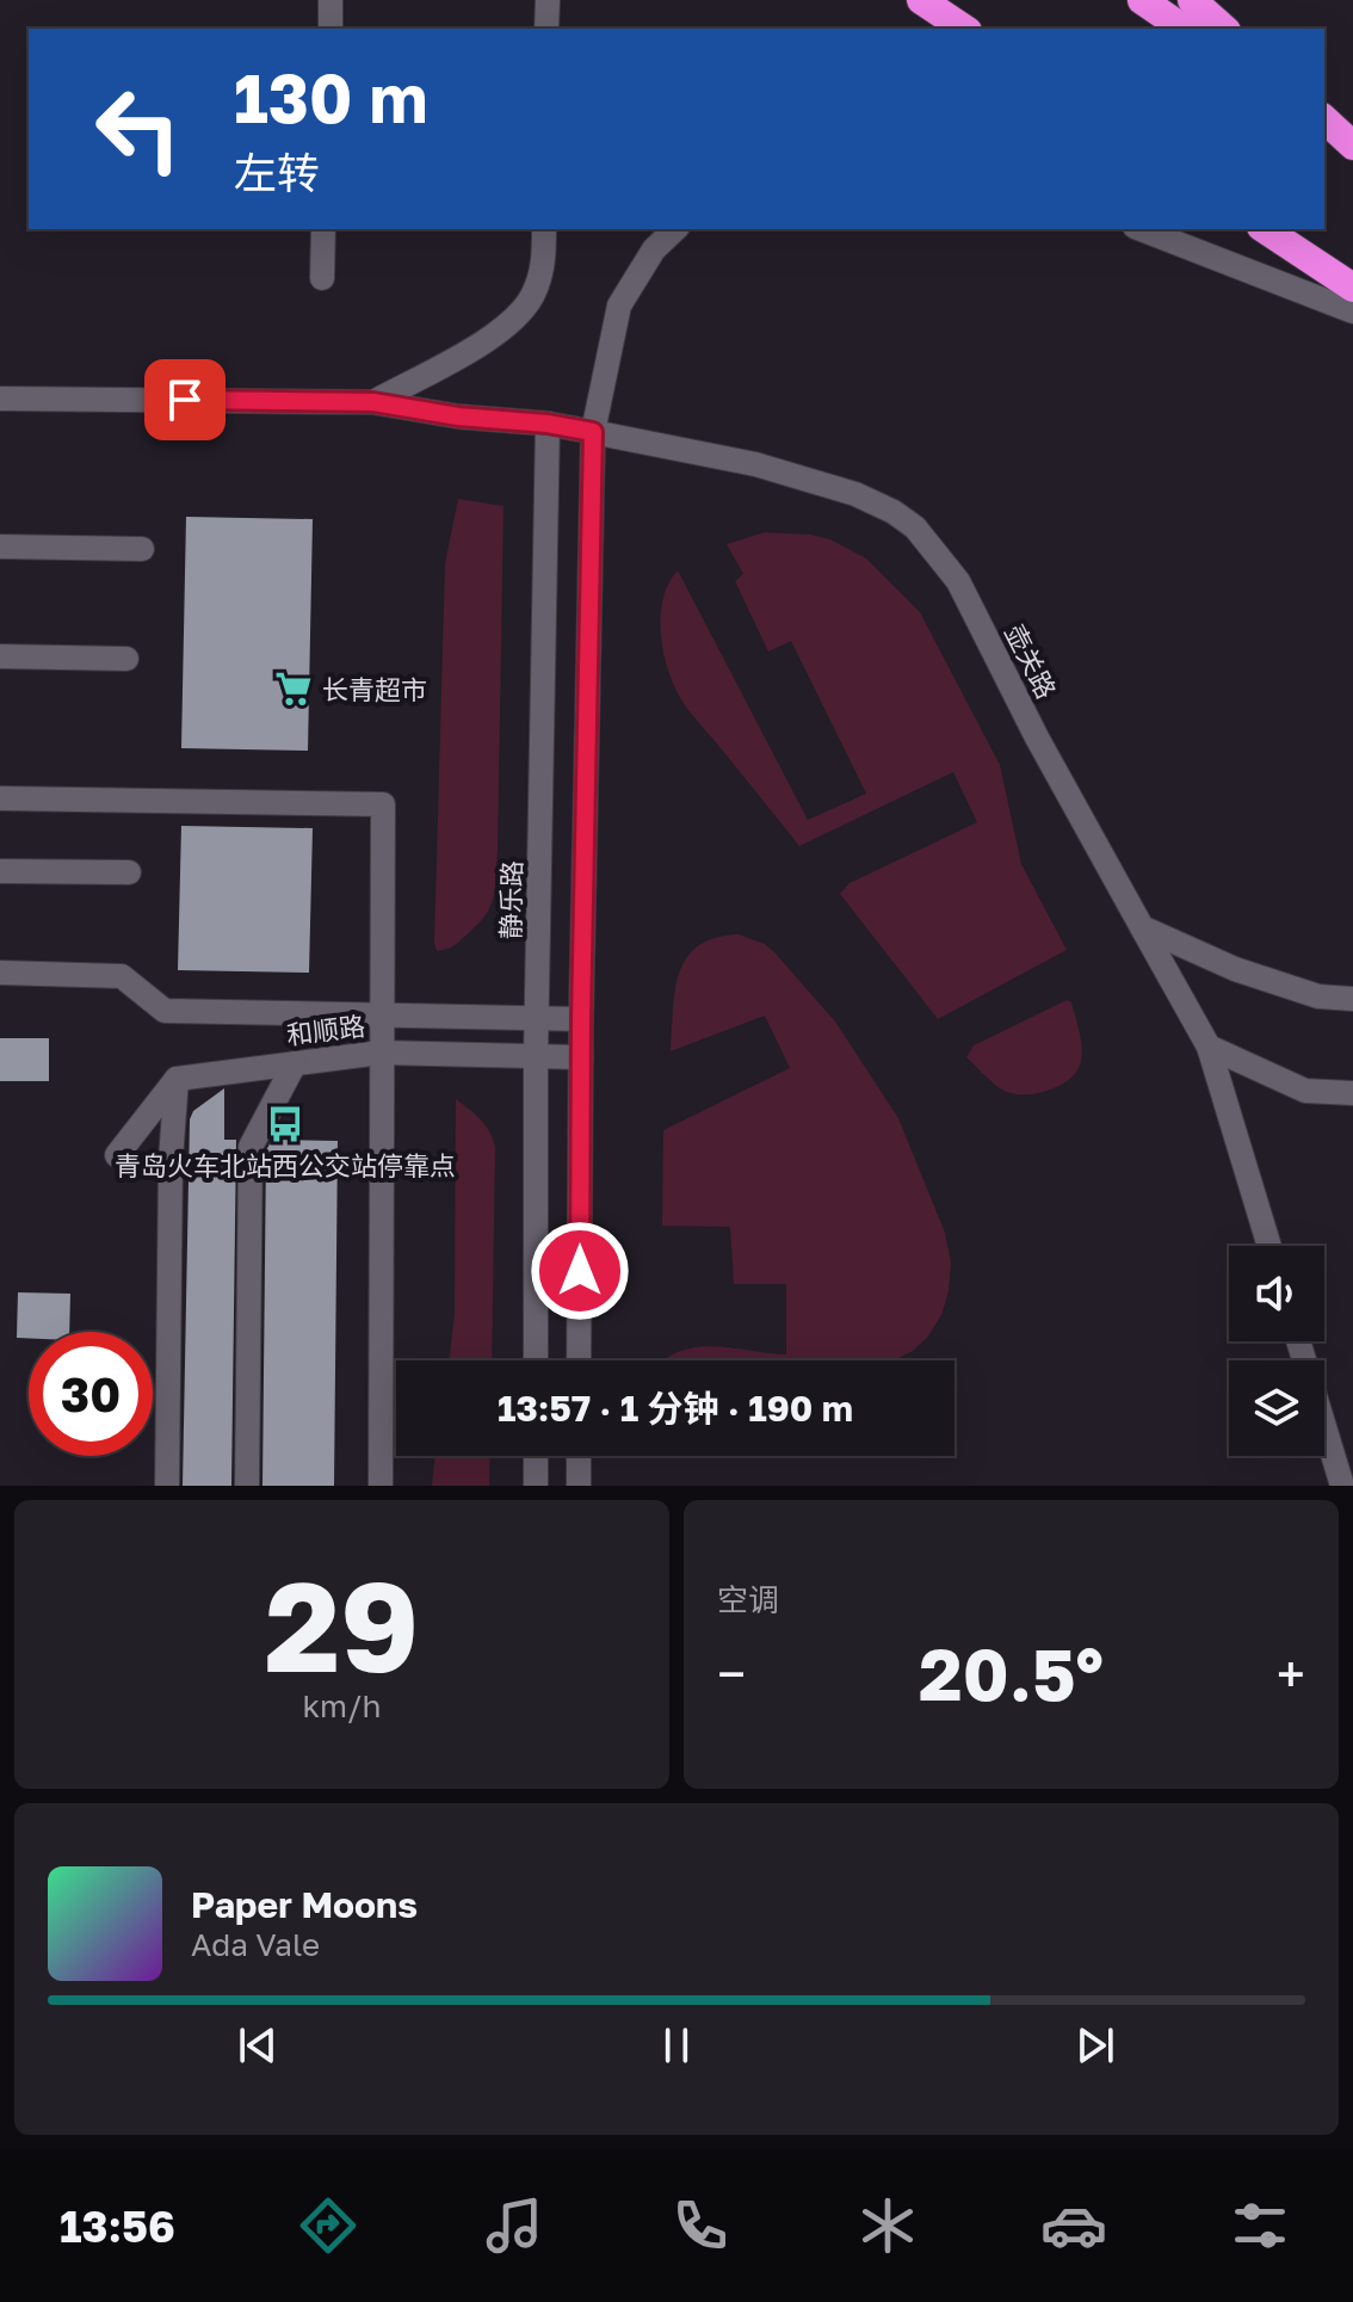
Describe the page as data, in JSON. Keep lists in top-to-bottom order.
{
  "streets": {
    "street": ["壶关路", "静乐路", "和顺路"]
  },
  "crossings": [
    ["壶关路", "静乐路"],
    ["静乐路", "和顺路"]
  ],
  "places": {
    "supermarket": ["长青超市"],
    "bus stop": ["青岛火车北站西公交站停靠点"]
  },
  "page": {
    "turn": ["130 m", "左转"],
    "limit": "30",
    "trip": "13:57 · 1 分钟 · 190 m",
    "tile": [
      ["29", "km/h"],
      "空调"
    ],
    "heat": ["−", "20.5°", "+"],
    "song": ["Paper Moons", "Ada Vale"],
    "tabs": "13:56"
  }
}
